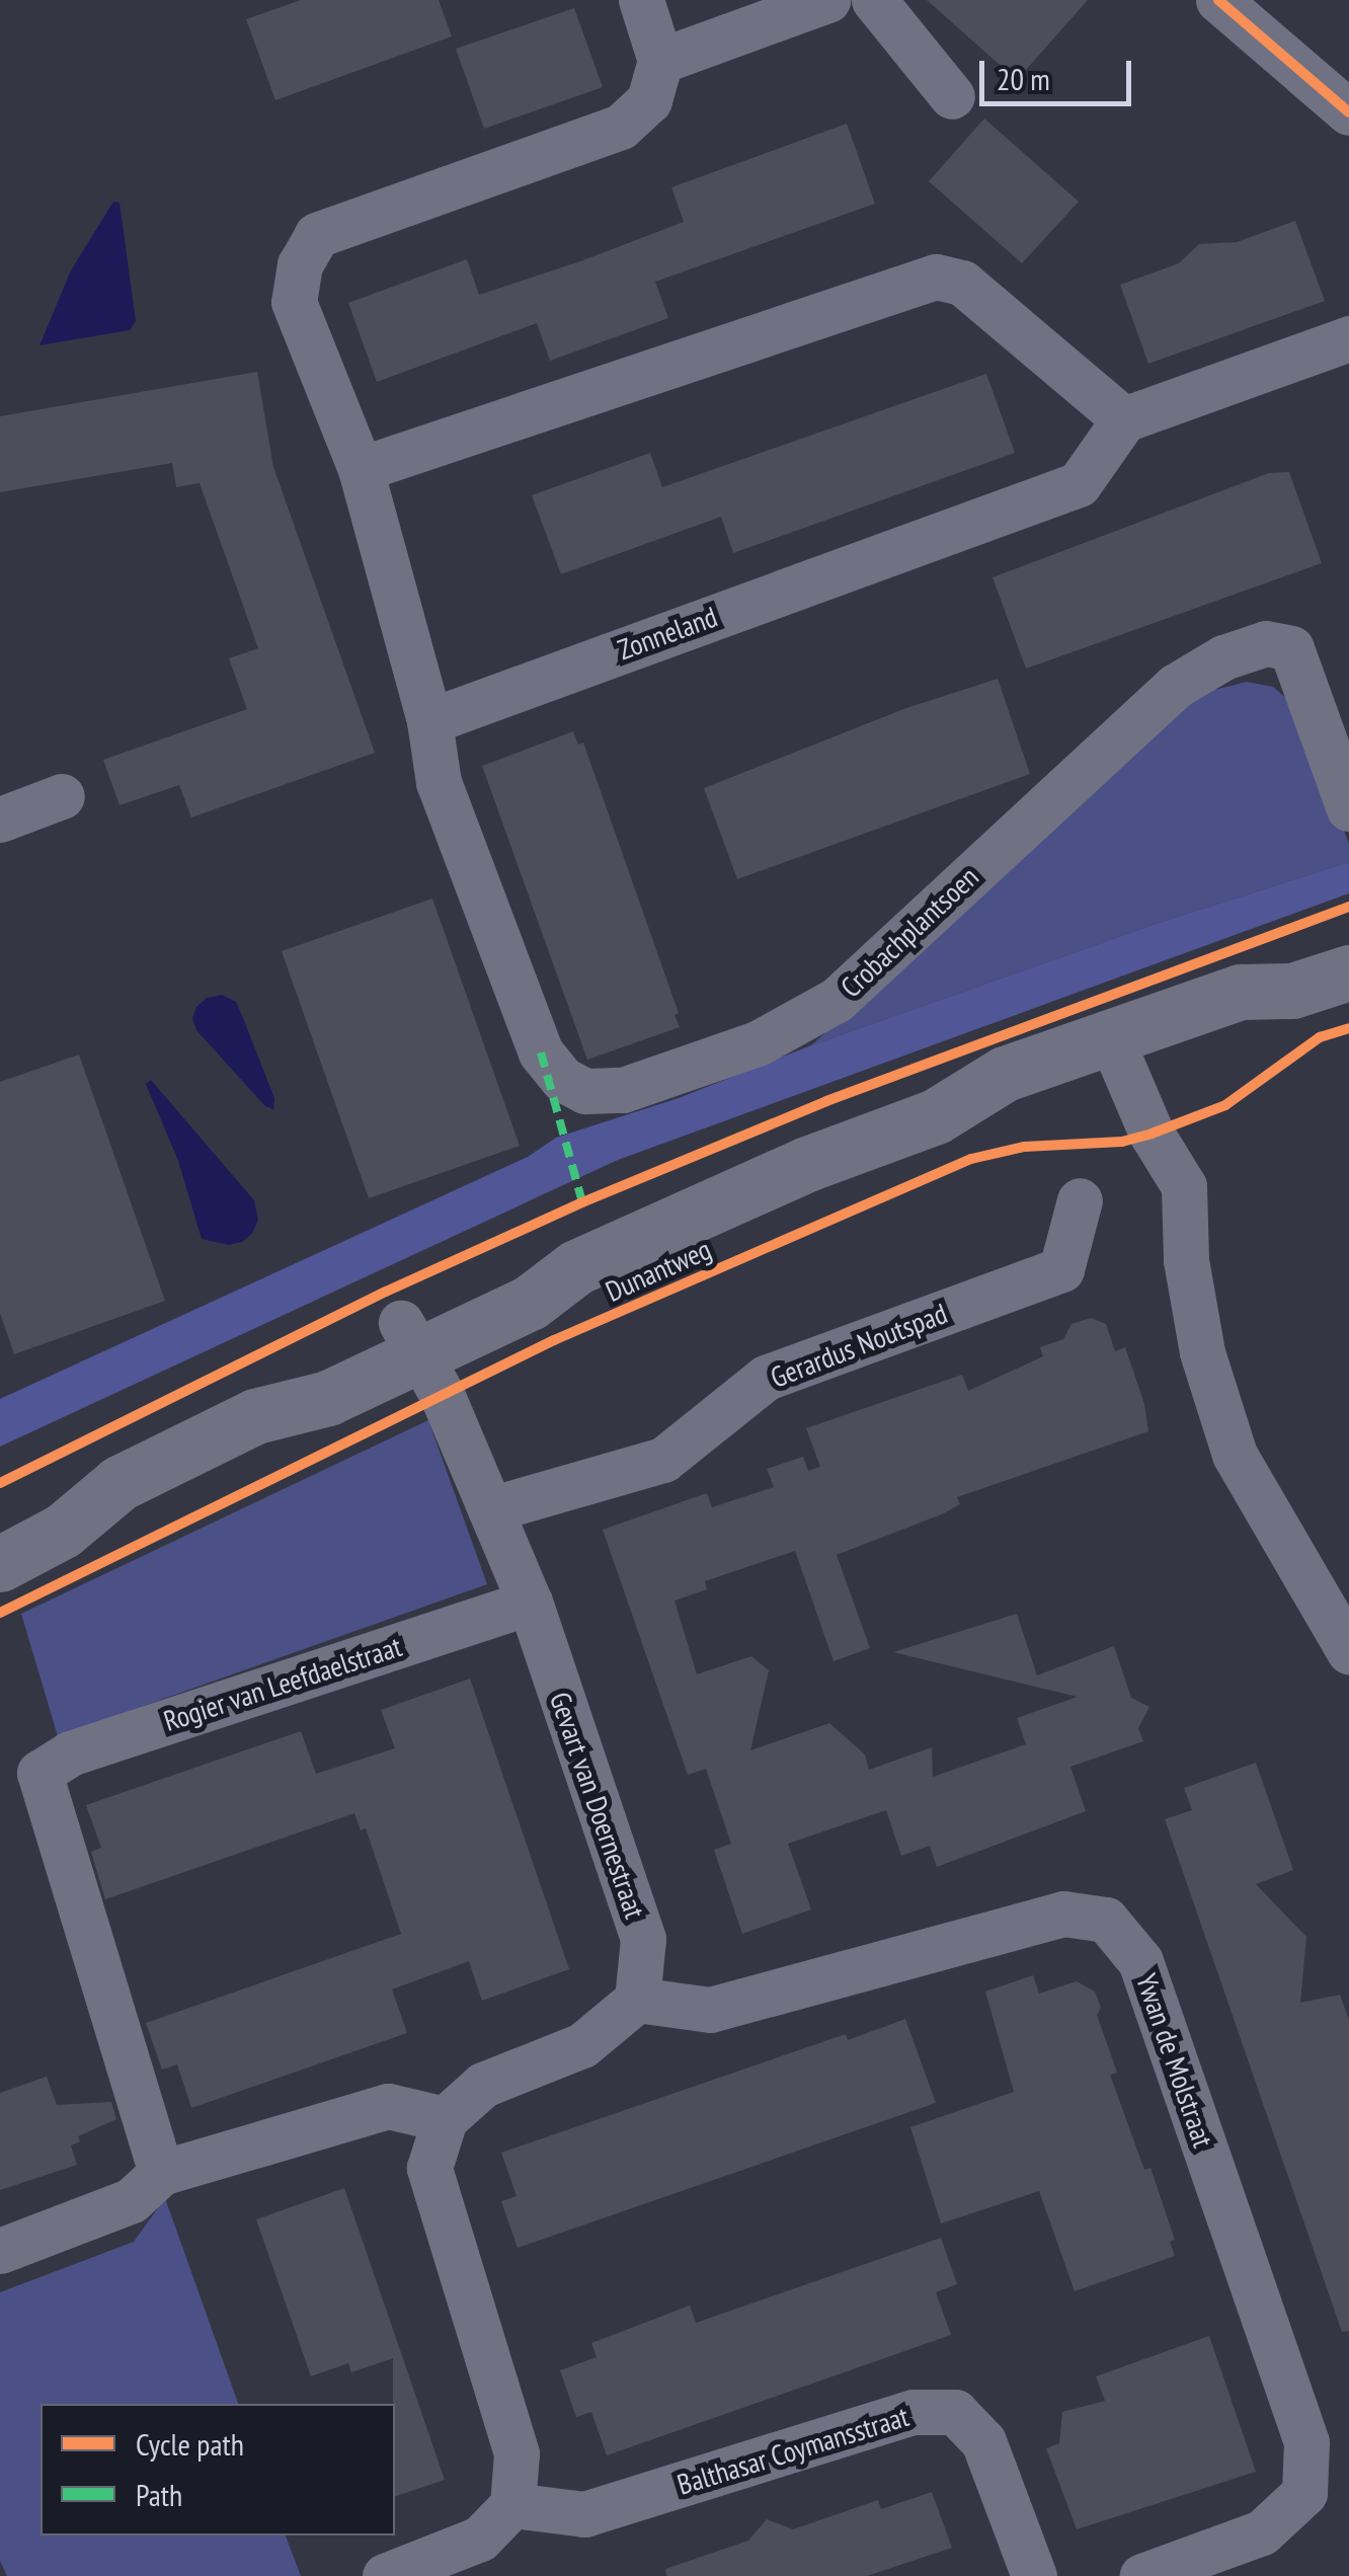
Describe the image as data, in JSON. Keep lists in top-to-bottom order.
{
  "streets": {
    "street": [
      "Zonneland",
      "Crobachplantsoen",
      "Dunantweg",
      "Gerardus Noutspad",
      "Rogier van Leefdaelstraat",
      "Gevart van Doernestraat",
      "Ywan de Molstraat",
      "Balthasar Coymansstraat"
    ]
  },
  "crossings": [
    ["Zonneland", "Crobachplantsoen"],
    ["Dunantweg", "Gevart van Doernestraat"],
    ["Gerardus Noutspad", "Gevart van Doernestraat"],
    ["Rogier van Leefdaelstraat", "Gevart van Doernestraat"],
    ["Gevart van Doernestraat", "Ywan de Molstraat"]
  ],
  "legend": ["Cycle path", "Path"],
  "scale_bar": "20 m"
}
